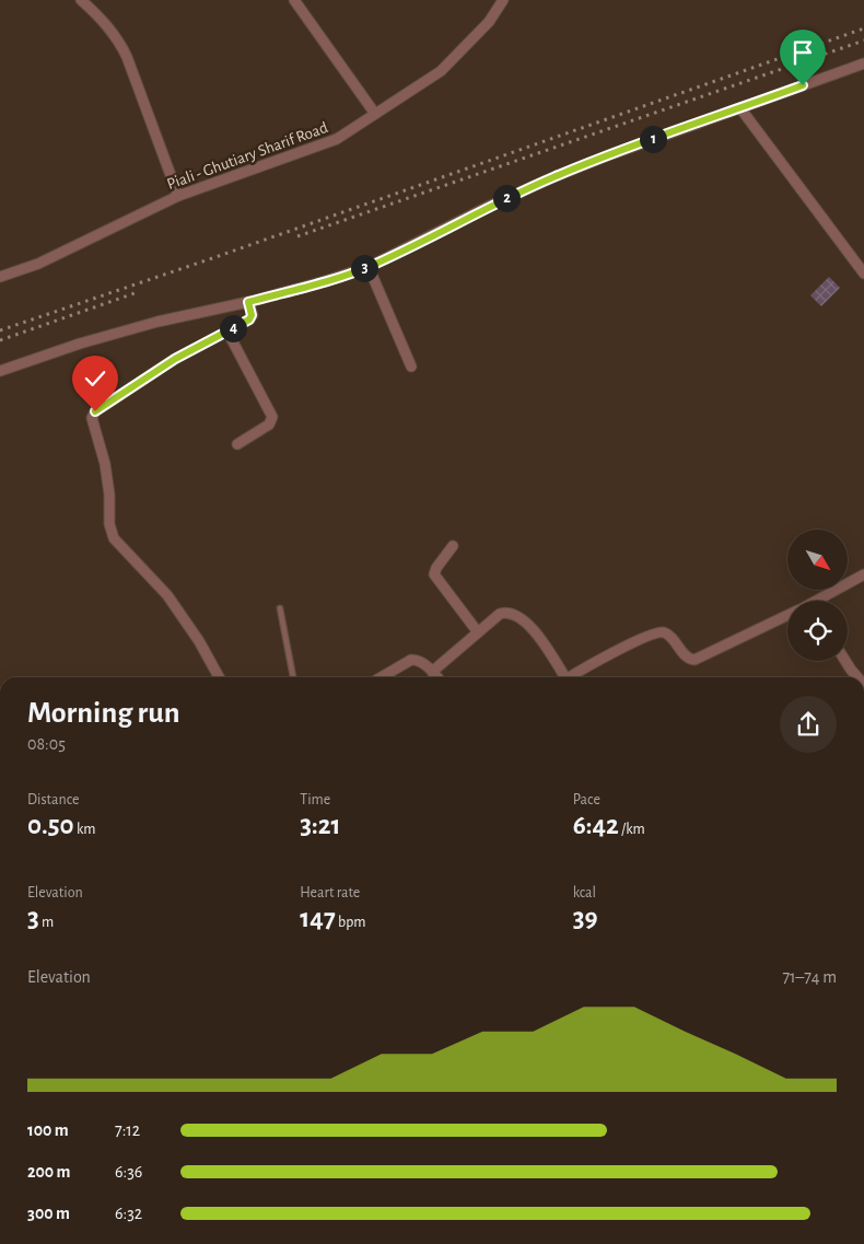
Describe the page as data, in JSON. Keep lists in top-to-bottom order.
{
  "streets": {
    "street": ["Piali - Ghutiary Sharif Road"]
  },
  "north": "bottom right",
  "page": {
    "pins": [
      "1",
      "2",
      "3",
      "4"
    ],
    "heading": ["Morning run", "08:05"],
    "stats": [
      ["Distance", "0.50 km"],
      ["Time", "3:21"],
      ["Pace", "6:42 /km"],
      ["Elevation", "3 m"],
      ["Heart rate", "147 bpm"],
      ["kcal", "39"]
    ],
    "chart": ["Elevation", "71–74 m"],
    "list": [
      {
        "name": "100 m",
        "note": "7:12"
      },
      {
        "name": "200 m",
        "note": "6:36"
      },
      {
        "name": "300 m",
        "note": "6:32"
      }
    ]
  }
}
